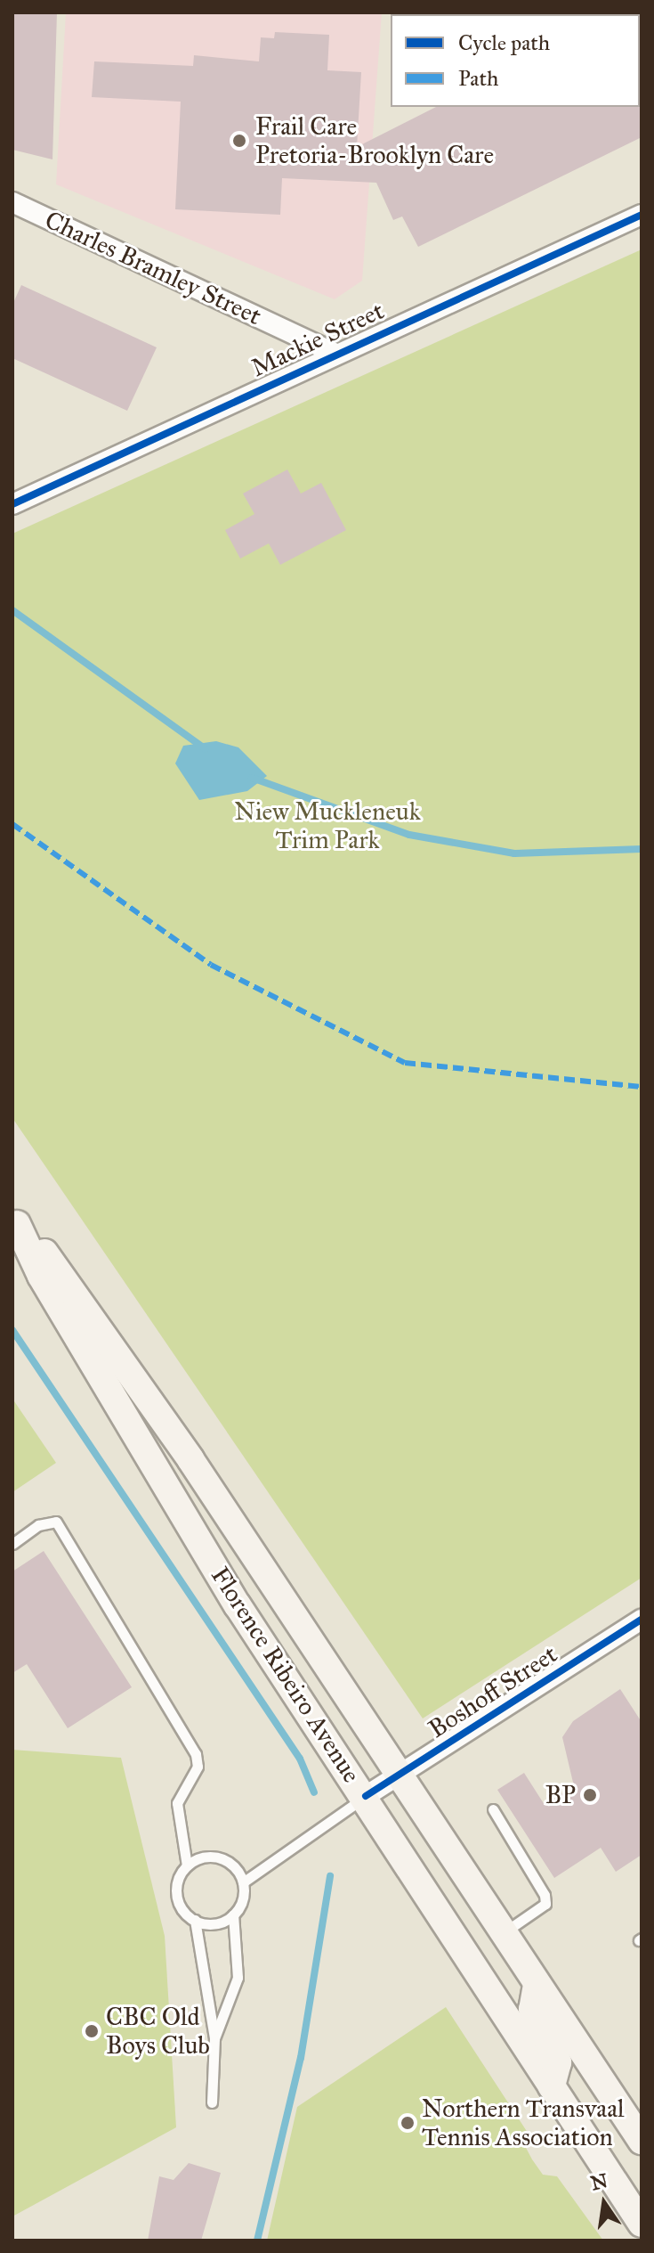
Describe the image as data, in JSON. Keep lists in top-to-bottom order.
{
  "streets": {
    "main road": ["Florence Ribeiro Avenue"],
    "street": ["Charles Bramley Street", "Mackie Street", "Boshoff Street"]
  },
  "crossings": [
    ["Charles Bramley Street", "Mackie Street"],
    ["Florence Ribeiro Avenue", "Boshoff Street"]
  ],
  "parks": ["Niew Muckleneuk Trim Park"],
  "places": [
    "Frail Care Pretoria-Brooklyn Care",
    "BP",
    "CBC Old Boys Club",
    "Northern Transvaal Tennis Association"
  ],
  "legend": ["Cycle path", "Path"],
  "north": "top"
}
